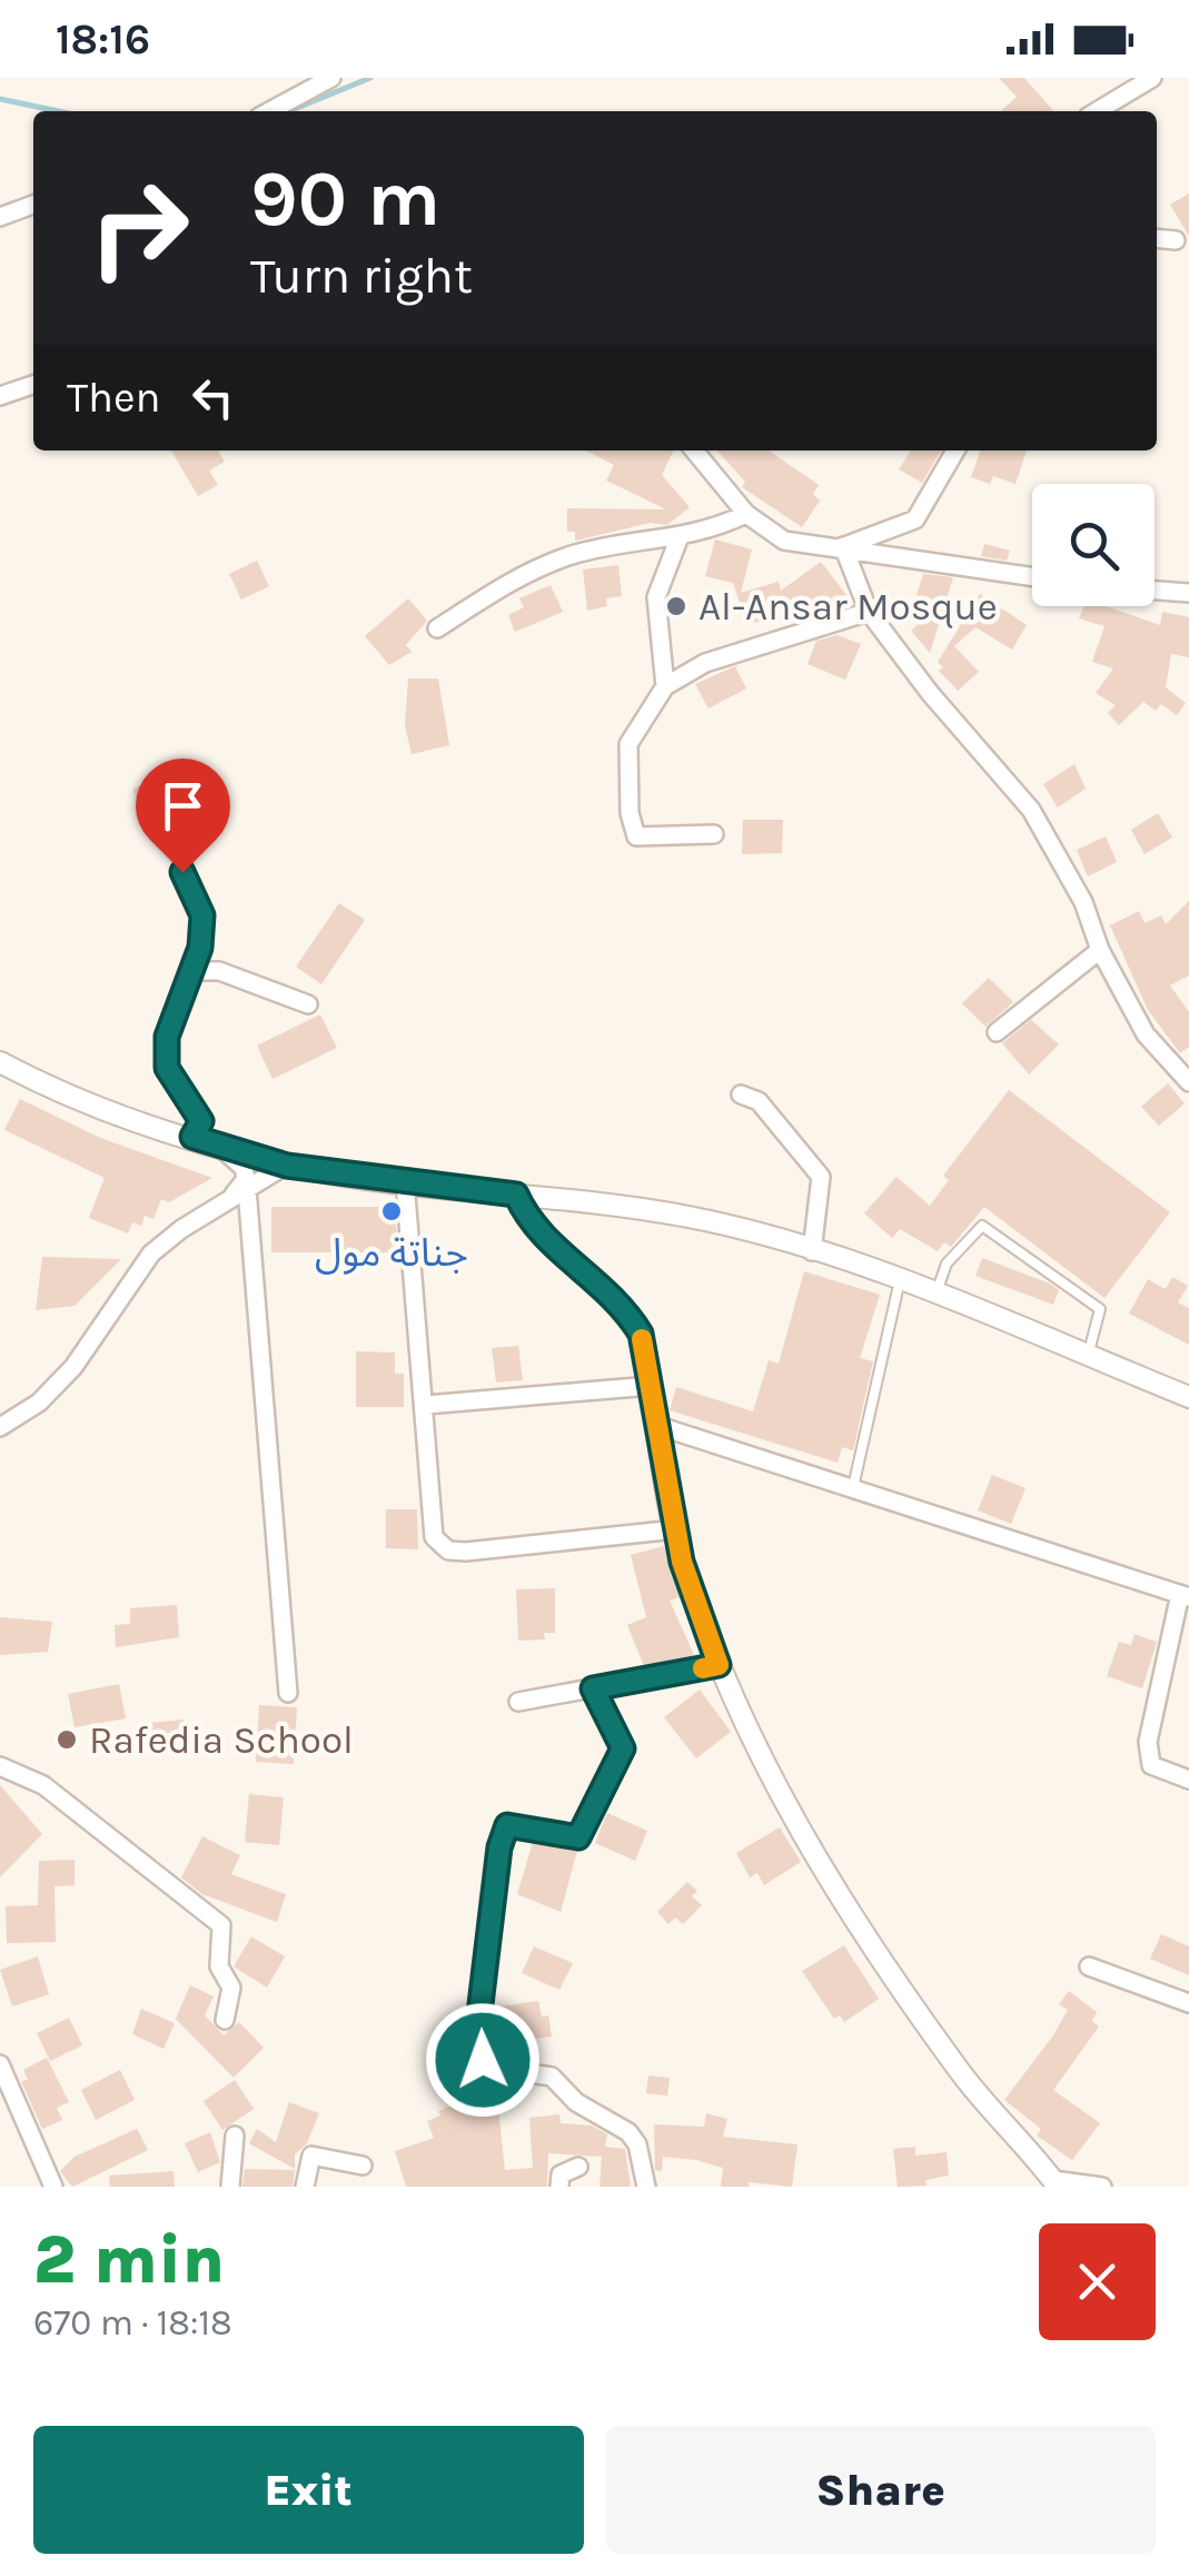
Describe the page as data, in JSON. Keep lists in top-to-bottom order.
{
  "places": ["Al-Ansar Mosque", "جناتة مول", "Rafedia School"],
  "page": {
    "status": "18:16",
    "turn": ["90 m", "Turn right"],
    "then": "Then",
    "heading": ["2 min", "670 m · 18:18"],
    "buttons": ["Exit", "Share"]
  }
}
